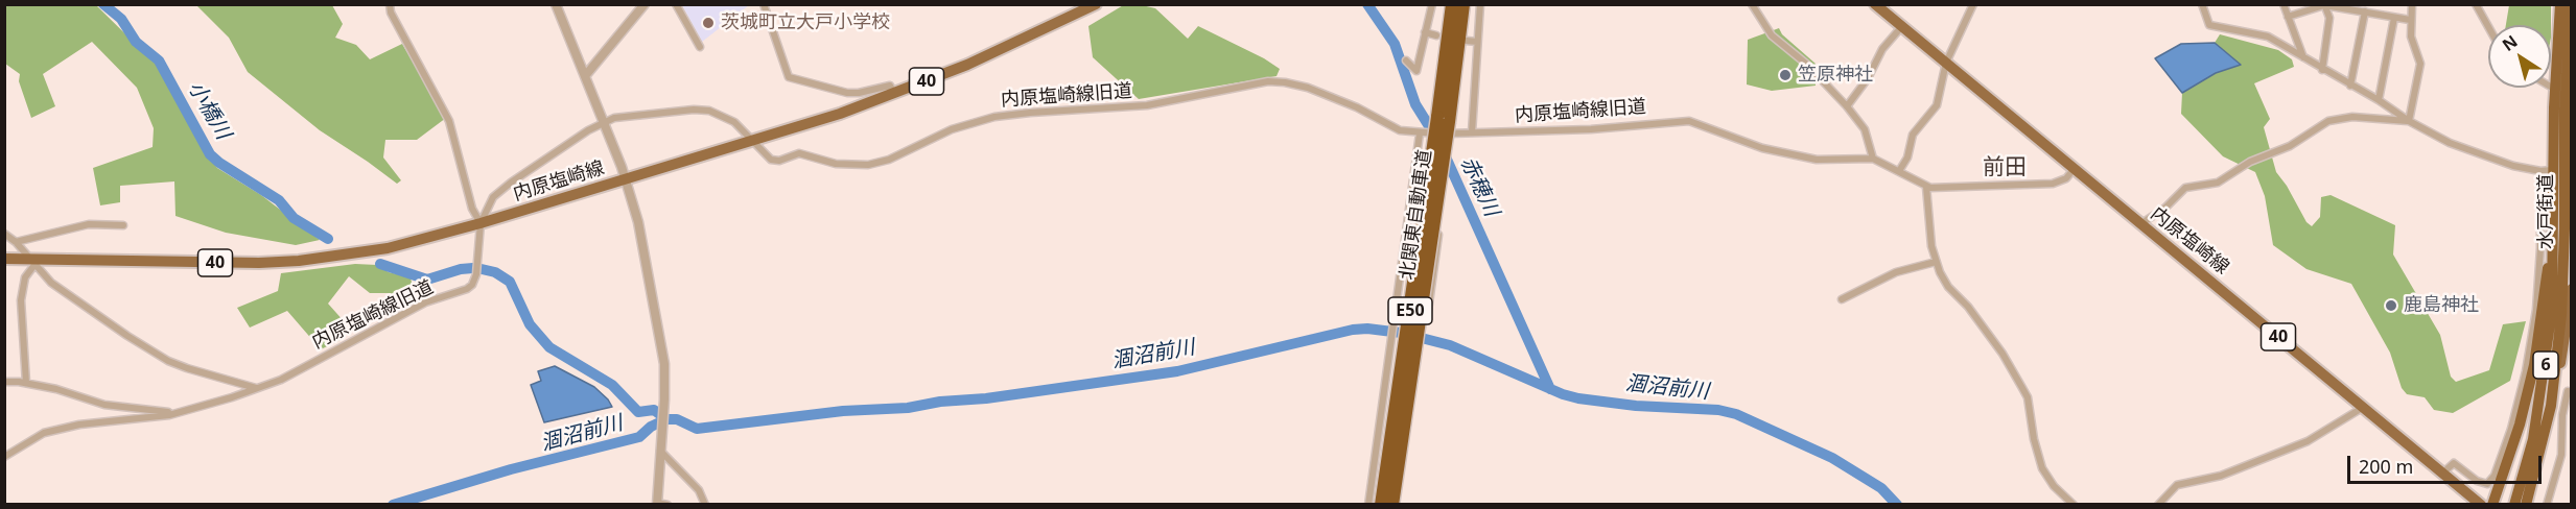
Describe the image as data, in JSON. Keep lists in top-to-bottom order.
{
  "streets": {
    "highway": [
      "水戸街道",
      "北関東自動車道",
      "E50",
      "6"
    ],
    "main road": ["40", "内原塩崎線"],
    "street": ["内原塩崎線旧道"]
  },
  "crossings": [
    ["内原塩崎線旧道", "内原塩崎線"],
    ["水戸街道", "6"]
  ],
  "districts": ["前田"],
  "water": ["小橋川", "赤穂川", "涸沼前川"],
  "places": ["茨城町立大戸小学校", "笠原神社", "鹿島神社"],
  "scale_bar": "200 m",
  "north": "top left"
}
